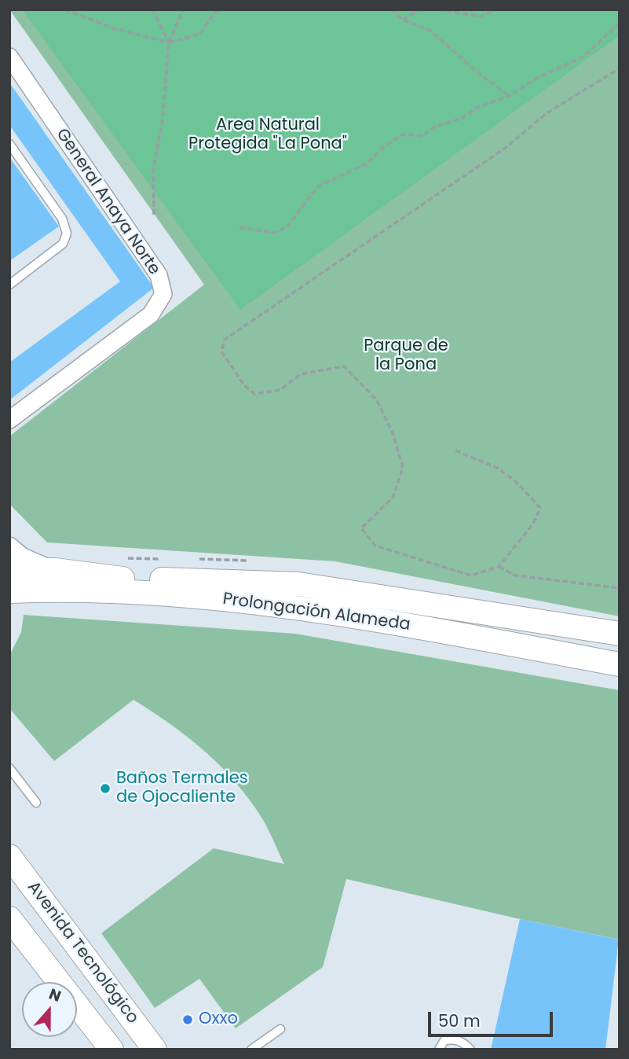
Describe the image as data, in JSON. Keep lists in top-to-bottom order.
{
  "streets": {
    "main road": ["Prolongación Alameda", "Avenida Tecnológico"],
    "street": ["General Anaya Norte"]
  },
  "parks": ["Area Natural Protegida \"La Pona\"", "Parque de la Pona"],
  "places": ["Baños Termales de Ojocaliente", "Oxxo"],
  "scale_bar": "50 m",
  "north": "top"
}
